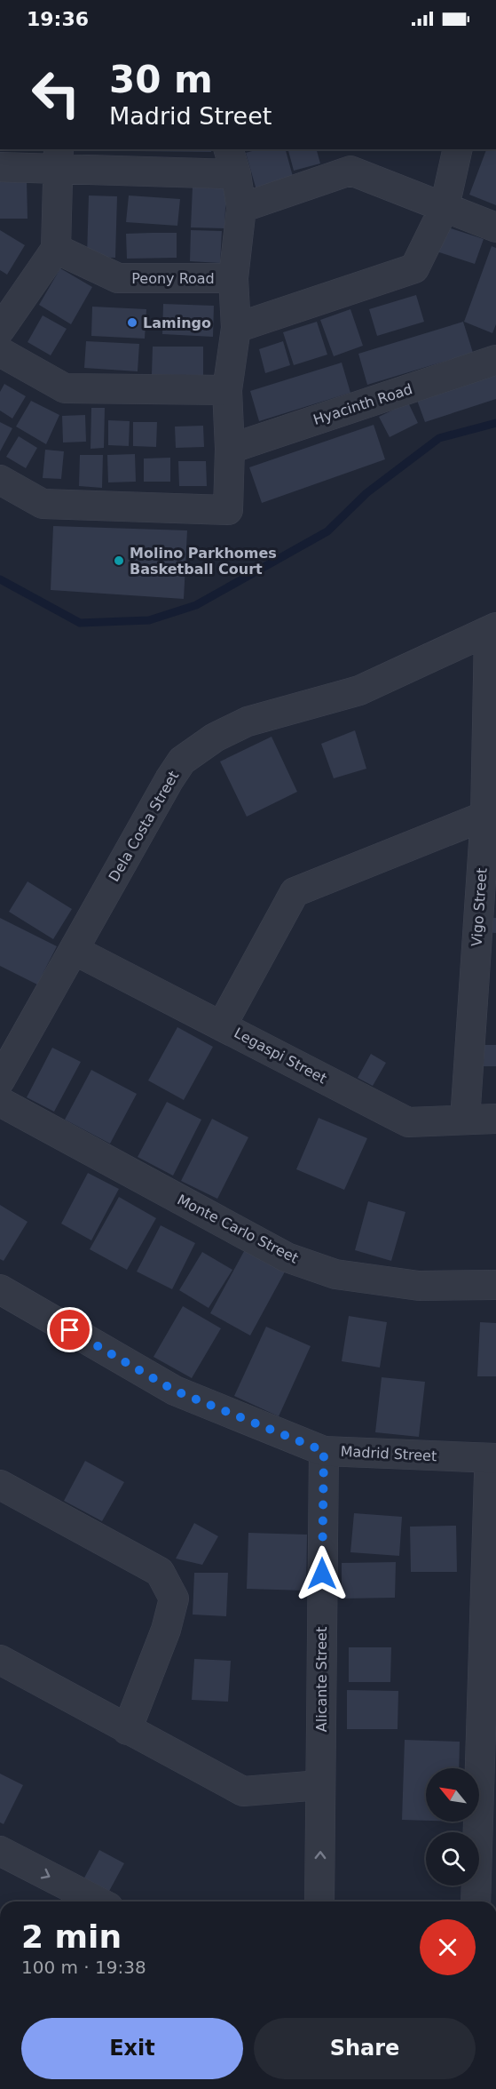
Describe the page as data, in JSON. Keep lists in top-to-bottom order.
{
  "streets": {
    "street": [
      "Peony Road",
      "Hyacinth Road",
      "Dela Costa Street",
      "Vigo Street",
      "Legaspi Street",
      "Monte Carlo Street",
      "Madrid Street",
      "Alicante Street"
    ]
  },
  "crossings": [
    ["Dela Costa Street", "Vigo Street"],
    ["Dela Costa Street", "Legaspi Street"],
    ["Vigo Street", "Legaspi Street"],
    ["Madrid Street", "Alicante Street"]
  ],
  "places": ["Lamingo", "Molino Parkhomes Basketball Court"],
  "north": "top left",
  "page": {
    "status": "19:36",
    "turn": ["30 m", "Madrid Street"],
    "heading": ["2 min", "100 m · 19:38"],
    "buttons": ["Exit", "Share"]
  }
}
